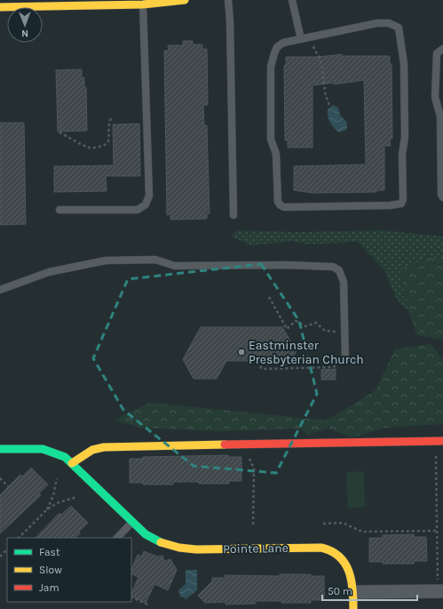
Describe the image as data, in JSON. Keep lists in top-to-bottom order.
{
  "streets": {
    "street": ["Pointe Lane"]
  },
  "places": ["Eastminster Presbyterian Church"],
  "legend": ["Fast", "Slow", "Jam"],
  "scale_bar": "50 m",
  "north": "bottom"
}
